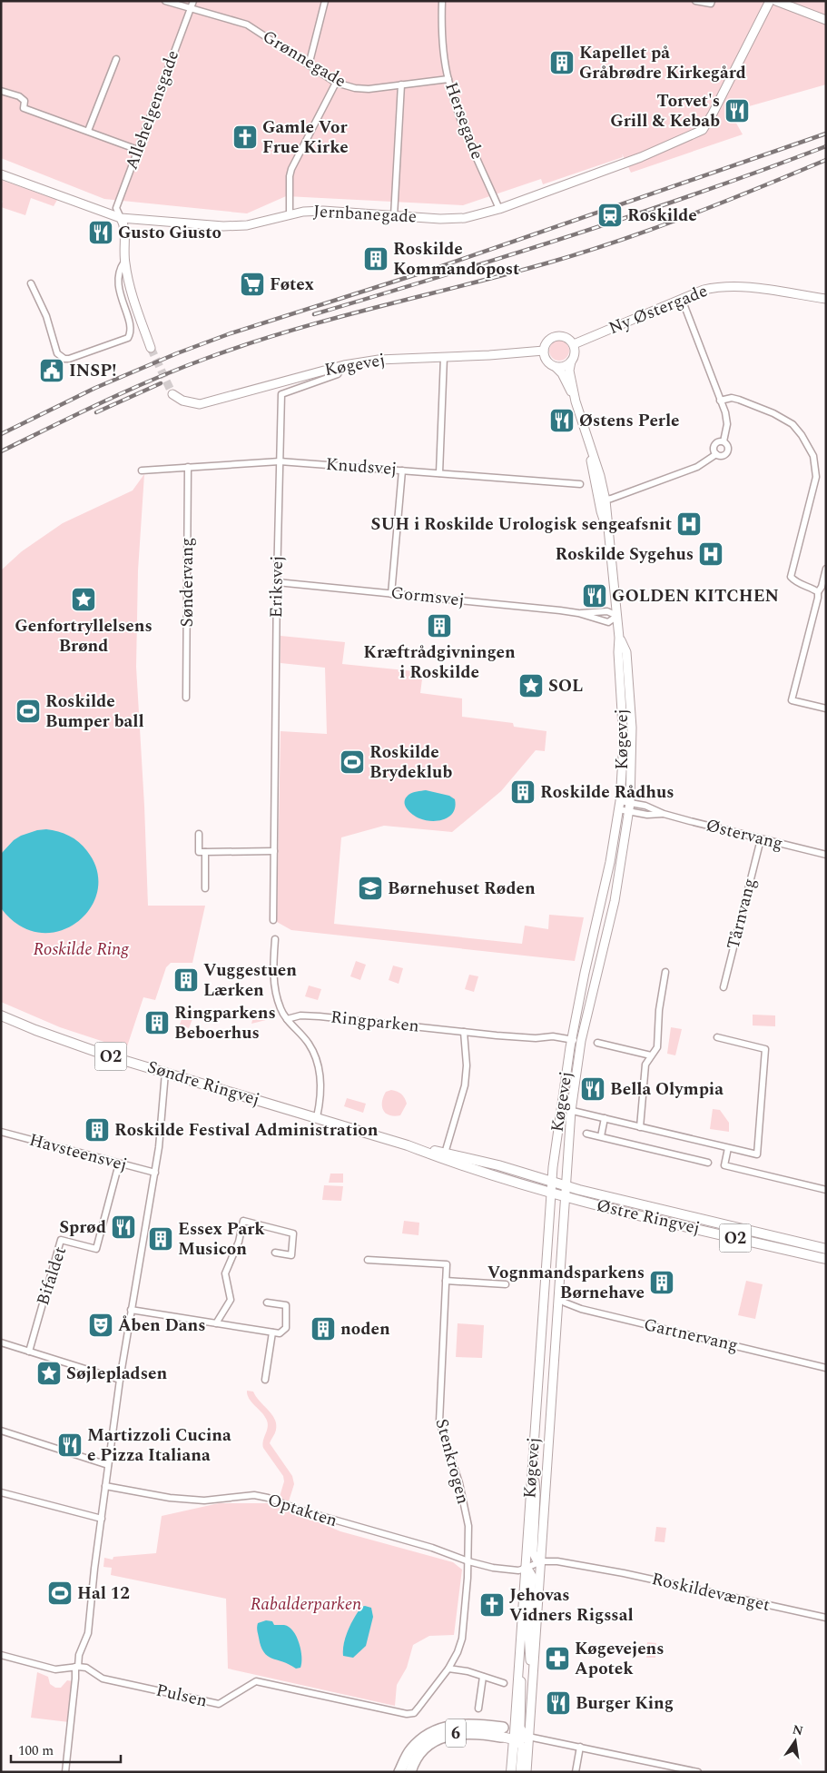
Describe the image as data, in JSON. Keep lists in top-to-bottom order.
{
  "streets": {
    "highway": ["6"],
    "main road": [
      "Køgevej",
      "O2",
      "Søndre Ringvej",
      "Østre Ringvej"
    ],
    "street": [
      "Grønnegade",
      "Allehelgensgade",
      "Hersegade",
      "Jernbanegade",
      "Ny Østergade",
      "Knudsvej",
      "Søndervang",
      "Eriksvej",
      "Gormsvej",
      "Østervang",
      "Tårnvang",
      "Ringparken",
      "Havsteensvej",
      "Bifaldet",
      "Gartnervang",
      "Stenkrogen",
      "Optakten",
      "Roskildevænget",
      "Pulsen"
    ]
  },
  "crossings": [
    ["Grønnegade", "Allehelgensgade"],
    ["Grønnegade", "Hersegade"],
    ["Allehelgensgade", "Jernbanegade"],
    ["Hersegade", "Jernbanegade"],
    ["Ny Østergade", "Køgevej"],
    ["Køgevej", "Eriksvej"],
    ["Køgevej", "Gormsvej"],
    ["Køgevej", "Østervang"],
    ["Køgevej", "Ringparken"],
    ["Køgevej", "Søndre Ringvej"],
    ["Køgevej", "Østre Ringvej"],
    ["Køgevej", "Gartnervang"],
    ["Køgevej", "Optakten"],
    ["Køgevej", "Roskildevænget"],
    ["Køgevej", "6"],
    ["Knudsvej", "Søndervang"],
    ["Knudsvej", "Eriksvej"],
    ["Eriksvej", "Gormsvej"],
    ["Østervang", "Tårnvang"],
    ["Søndre Ringvej", "Østre Ringvej"],
    ["Havsteensvej", "Bifaldet"],
    ["Stenkrogen", "Optakten"]
  ],
  "parks": ["Roskilde Ring", "Rabalderparken"],
  "places": {
    "building": [
      "Kapellet på Gråbrødre Kirkegård",
      "Roskilde Kommandopost",
      "Kræftrådgivningen i Roskilde",
      "Roskilde Rådhus",
      "Vuggestuen Lærken",
      "Ringparkens Beboerhus",
      "Roskilde Festival Administration",
      "Essex Park Musicon",
      "Vognmandsparkens Børnehave",
      "noden"
    ],
    "restaurant": [
      "Torvet's Grill & Kebab",
      "Gusto Giusto",
      "Østens Perle",
      "GOLDEN KITCHEN",
      "Bella Olympia",
      "Sprød",
      "Martizzoli Cucina e Pizza Italiana",
      "Burger King"
    ],
    "church": ["Gamle Vor Frue Kirke", "Jehovas Vidners Rigssal"],
    "station": ["Roskilde"],
    "supermarket": ["Føtex"],
    "public building": ["INSP!"],
    "hospital": ["SUH i Roskilde Urologisk sengeafsnit", "Roskilde Sygehus"],
    "place": ["Genfortryllelsens Brønd", "SOL", "Søjlepladsen"],
    "sports": ["Roskilde Bumper ball", "Roskilde Brydeklub", "Hal 12"],
    "school or university": ["Børnehuset Røden"],
    "theatre": ["Åben Dans"],
    "pharmacy": ["Køgevejens Apotek"]
  },
  "scale_bar": "100 m",
  "north": "top"
}
